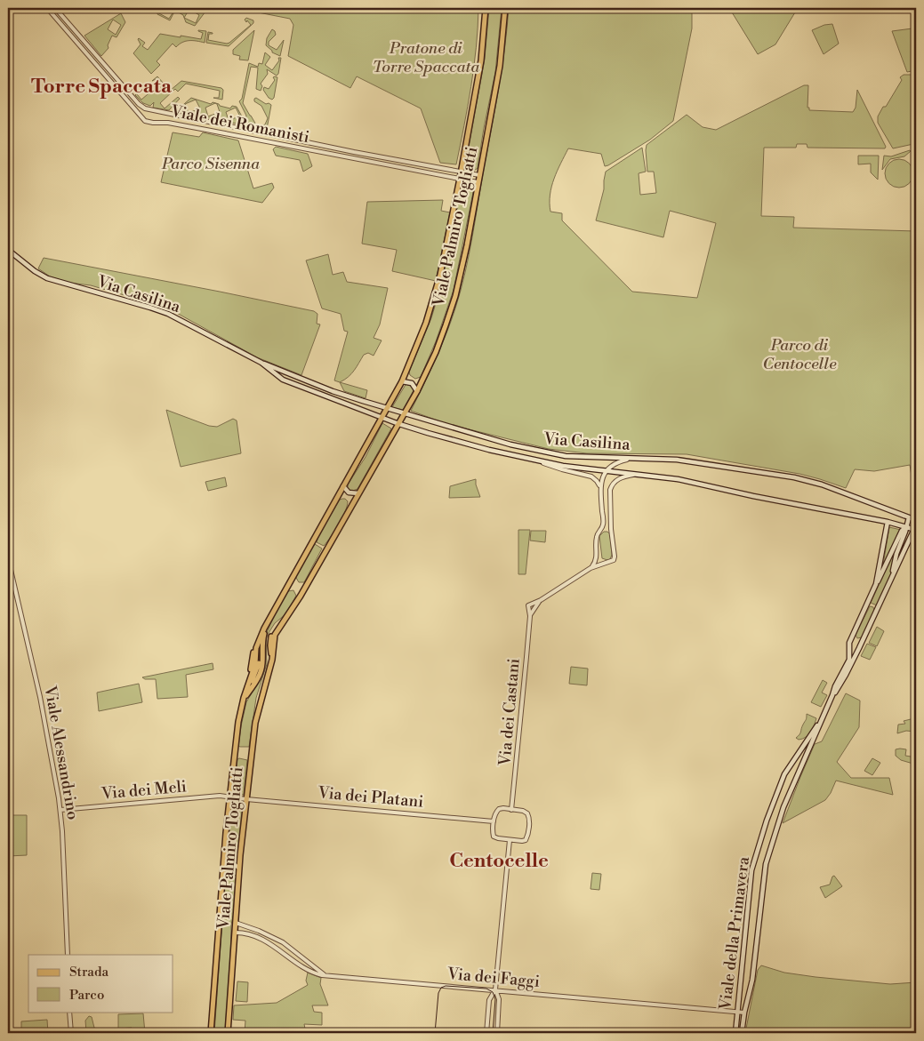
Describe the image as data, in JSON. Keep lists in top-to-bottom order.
{
  "streets": {
    "main road": ["Viale Palmiro Togliatti", "Via Casilina", "Viale della Primavera"],
    "street": [
      "Viale dei Romanisti",
      "Via dei Castani",
      "Viale Alessandrino",
      "Via dei Meli",
      "Via dei Platani",
      "Via dei Faggi"
    ]
  },
  "crossings": [
    ["Viale dei Romanisti", "Viale Palmiro Togliatti"],
    ["Viale Palmiro Togliatti", "Via Casilina"],
    ["Viale Palmiro Togliatti", "Via dei Meli"],
    ["Viale Palmiro Togliatti", "Via dei Platani"],
    ["Via Casilina", "Viale della Primavera"],
    ["Via dei Castani", "Via dei Platani"],
    ["Viale Alessandrino", "Via dei Meli"],
    ["Via dei Meli", "Via dei Platani"],
    ["Viale della Primavera", "Via dei Faggi"]
  ],
  "districts": ["Torre Spaccata", "Centocelle"],
  "parks": ["Pratone di Torre Spaccata", "Parco Sisenna", "Parco di Centocelle"],
  "legend": ["Strada", "Parco"]
}
